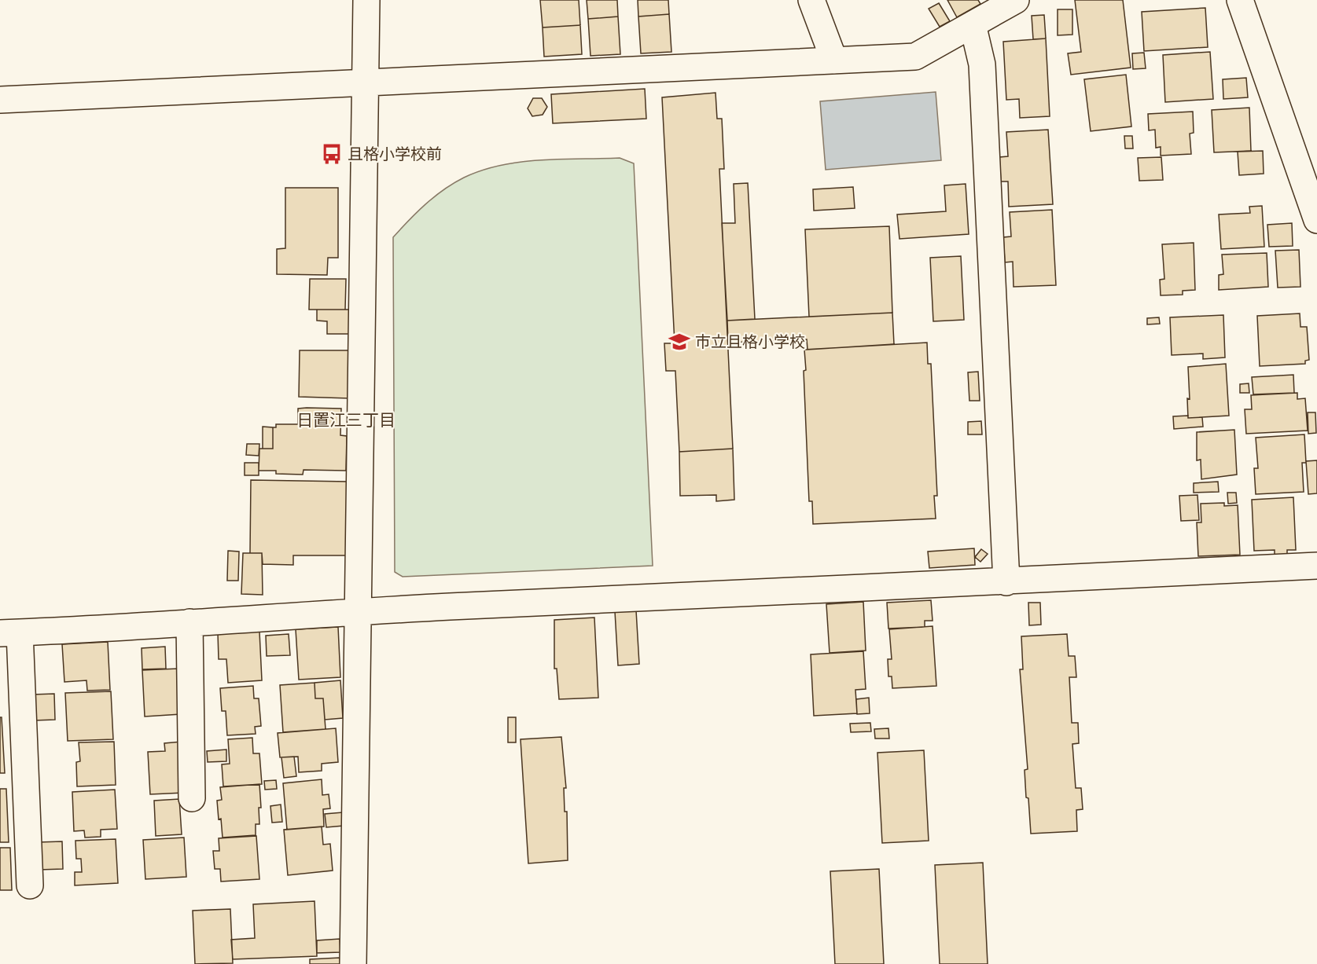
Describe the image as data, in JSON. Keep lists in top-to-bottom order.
{
  "districts": ["日置江三丁目"],
  "places": {
    "bus stop": ["且格小学校前"],
    "school or university": ["市立且格小学校"]
  }
}
